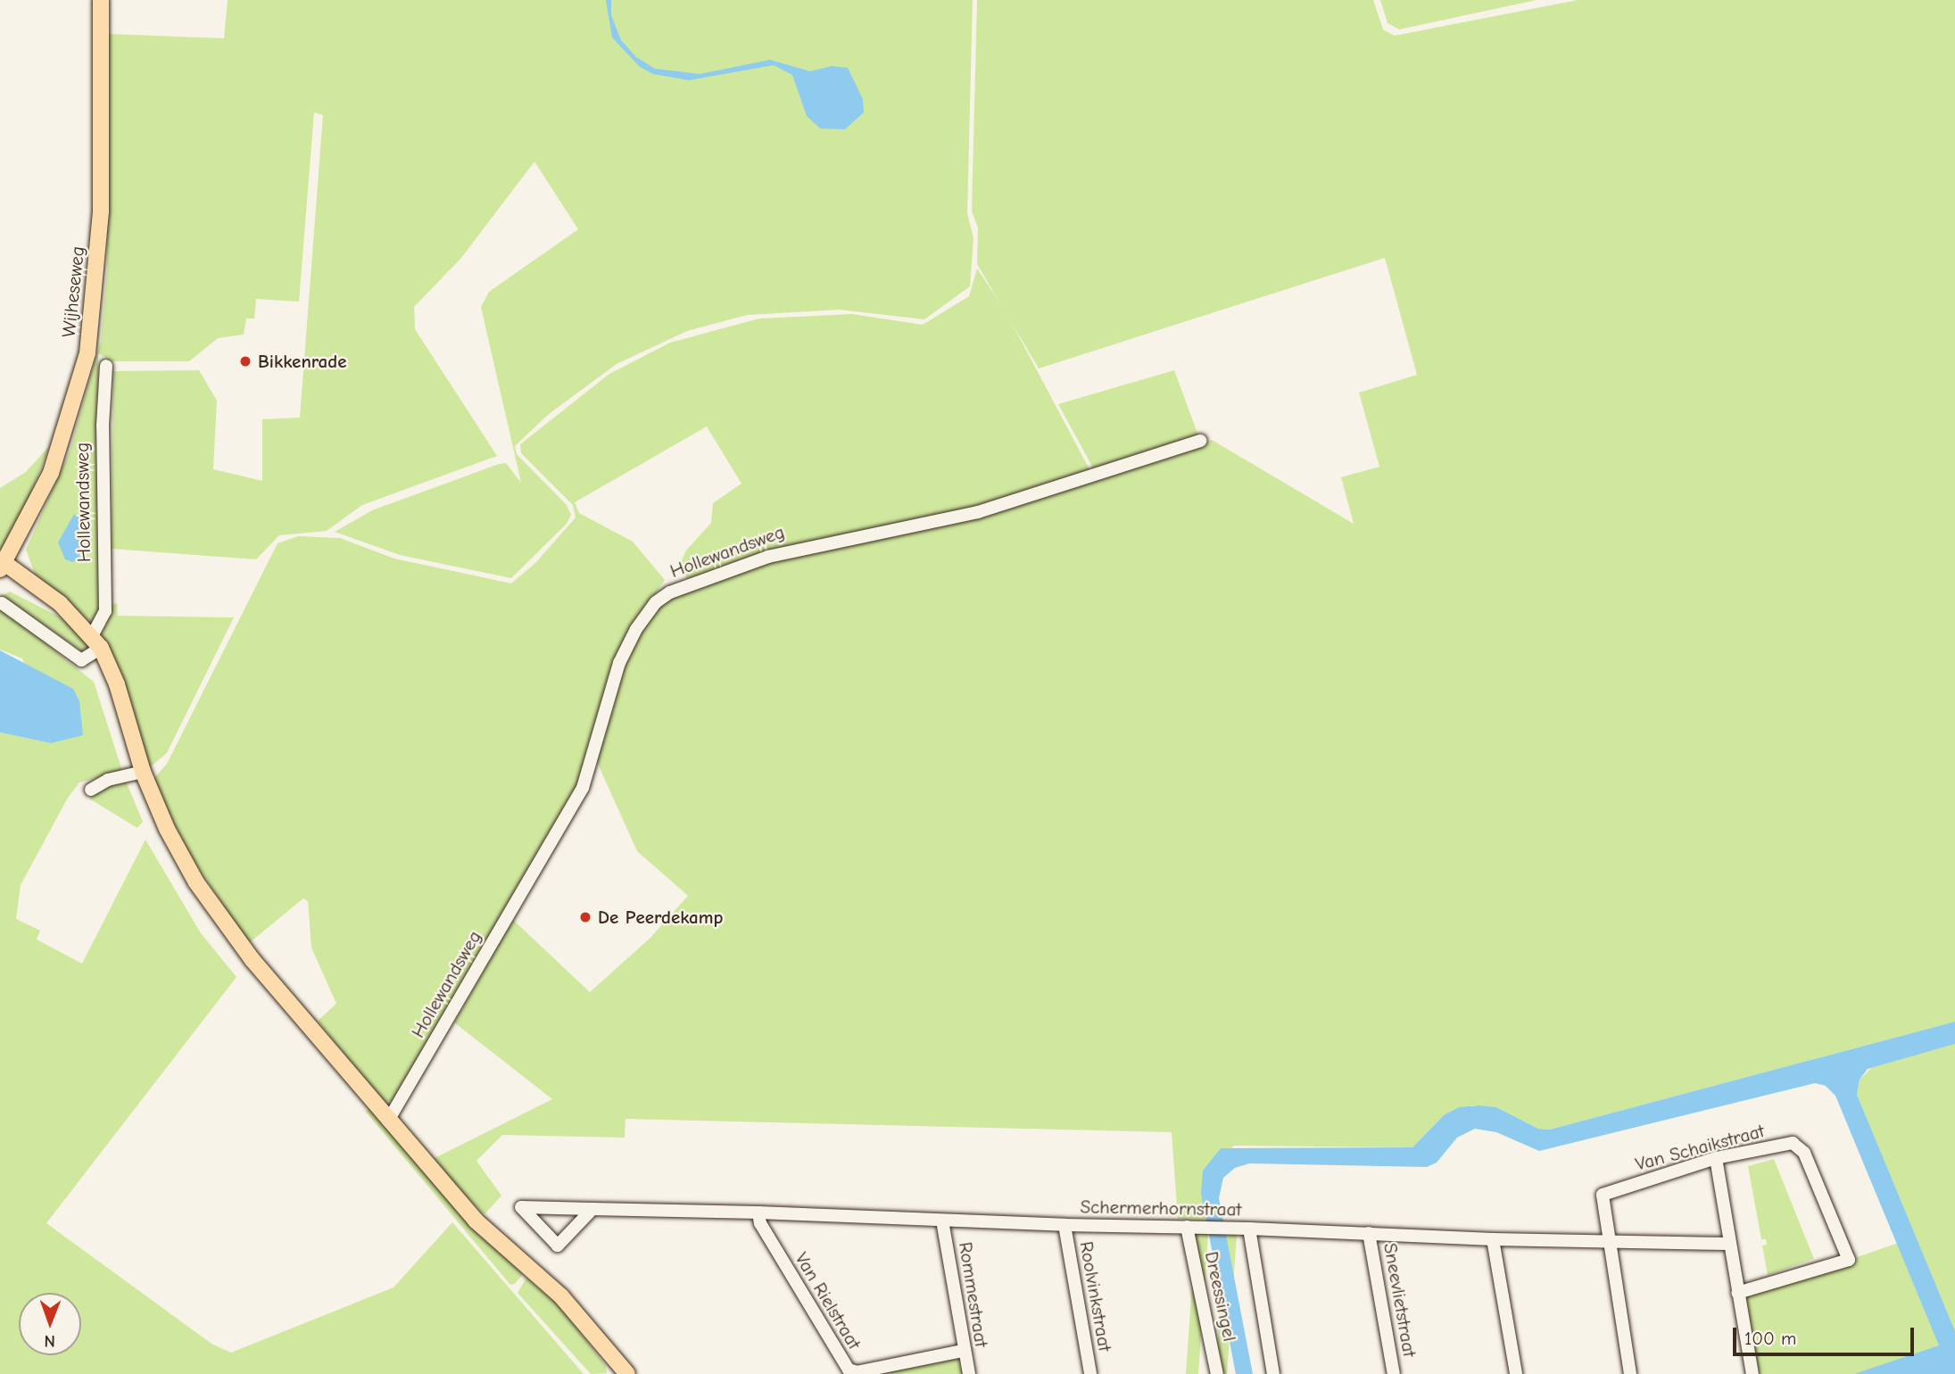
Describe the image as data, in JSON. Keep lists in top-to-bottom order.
{
  "streets": {
    "main road": ["Wijheseweg"],
    "street": [
      "Hollewandsweg",
      "Van Schaikstraat",
      "Schermerhornstraat",
      "Rommestraat",
      "Roolvinkstraat",
      "Dreessingel",
      "Sneevlietstraat",
      "Van Rielstraat"
    ]
  },
  "crossings": [
    ["Van Schaikstraat", "Schermerhornstraat"],
    ["Schermerhornstraat", "Rommestraat"],
    ["Schermerhornstraat", "Roolvinkstraat"],
    ["Schermerhornstraat", "Dreessingel"],
    ["Schermerhornstraat", "Sneevlietstraat"],
    ["Schermerhornstraat", "Van Rielstraat"],
    ["Rommestraat", "Van Rielstraat"]
  ],
  "places": ["Bikkenrade", "De Peerdekamp"],
  "scale_bar": "100 m",
  "north": "bottom"
}
